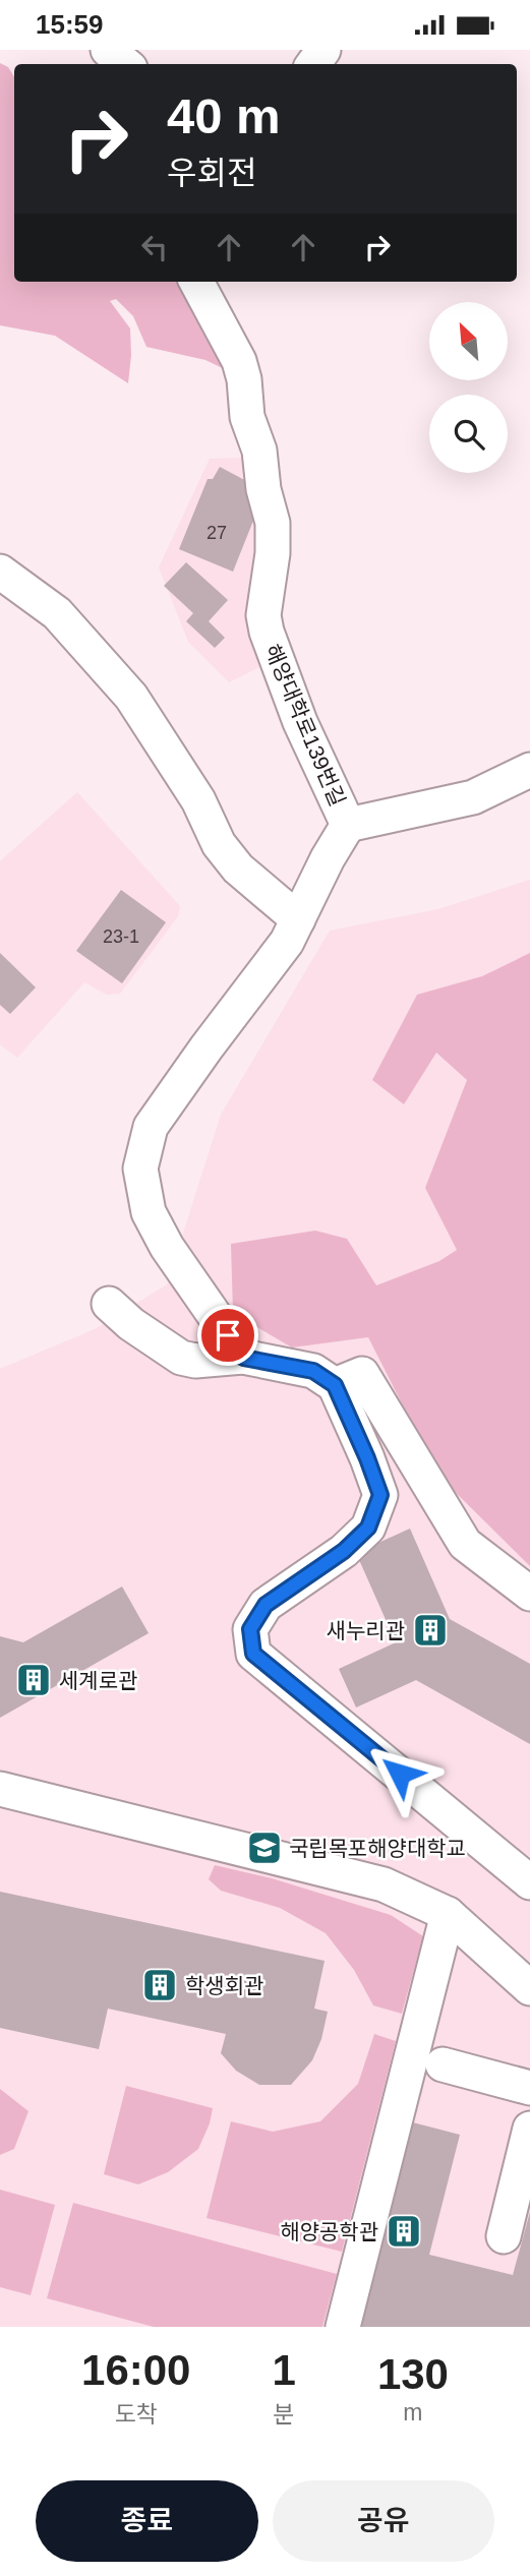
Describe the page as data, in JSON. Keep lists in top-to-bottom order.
{
  "streets": {
    "street": ["해양대학로139번길"]
  },
  "places": {
    "building": [
      "새누리관",
      "세계로관",
      "학생회관",
      "해양공학관"
    ],
    "school or university": ["국립목포해양대학교"]
  },
  "house_numbers": ["27", "23-1"],
  "north": "top left",
  "page": {
    "status": "15:59",
    "turn": ["40 m", "우회전"],
    "eta": [
      "16:00",
      "도착",
      "1",
      "분",
      "130",
      "m"
    ],
    "buttons": ["종료", "공유"]
  }
}
